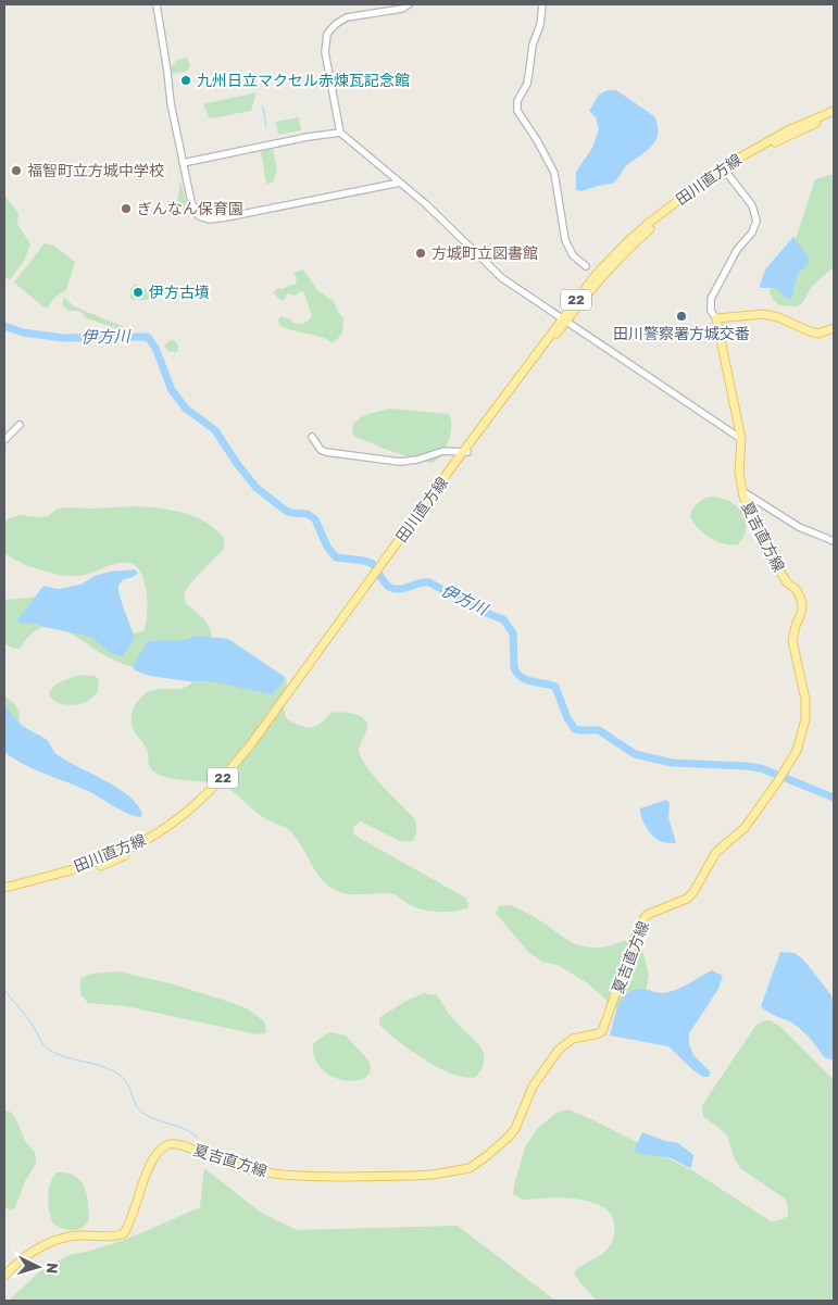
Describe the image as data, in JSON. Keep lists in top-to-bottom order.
{
  "streets": {
    "main road": ["田川直方線", "22", "夏吉直方線"]
  },
  "water": ["伊方川"],
  "places": [
    "九州日立マクセル赤煉瓦記念館",
    "福智町立方城中学校",
    "ぎんなん保育園",
    "方城町立図書館",
    "伊方古墳",
    "田川警察署方城交番"
  ],
  "north": "right"
}
